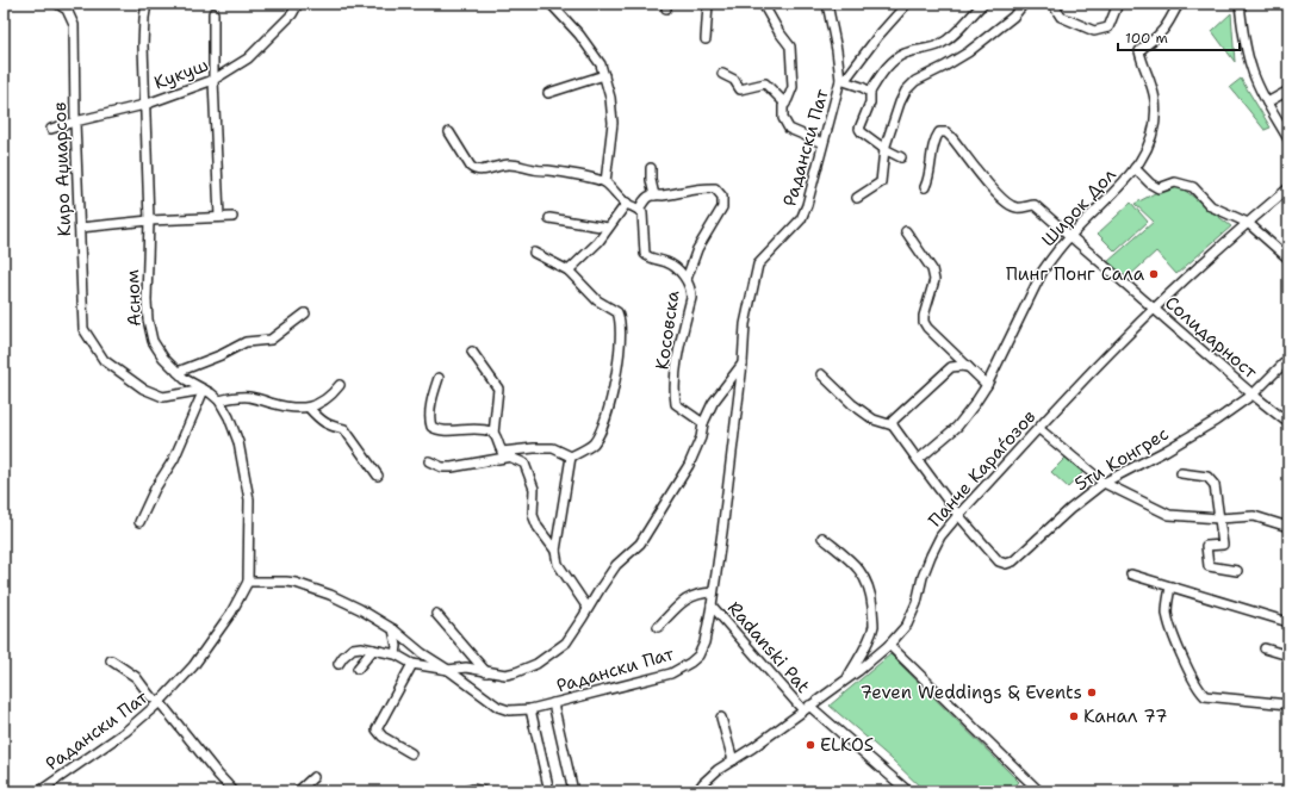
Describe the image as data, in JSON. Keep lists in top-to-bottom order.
{
  "streets": {
    "street": [
      "Кукуш",
      "Радански Пат",
      "Киро Аџиарсов",
      "Широк Дол",
      "Асном",
      "Косовска",
      "Солидарност",
      "5ти Конгрес",
      "Панче Караѓозов",
      "Radanski Pat"
    ]
  },
  "crossings": [
    ["Кукуш", "Киро Аџиарсов"],
    ["Кукуш", "Асном"],
    ["Радански Пат", "Асном"],
    ["Радански Пат", "Radanski Pat"],
    ["Киро Аџиарсов", "Асном"],
    ["Широк Дол", "Солидарност"],
    ["Солидарност", "5ти Конгрес"],
    ["Солидарност", "Панче Караѓозов"],
    ["5ти Конгрес", "Панче Караѓозов"],
    ["Панче Караѓозов", "Radanski Pat"]
  ],
  "places": [
    "Пинг Понг Сала",
    "7even Weddings & Events",
    "Канал 77",
    "ELKOS"
  ],
  "scale_bar": "100 m"
}
